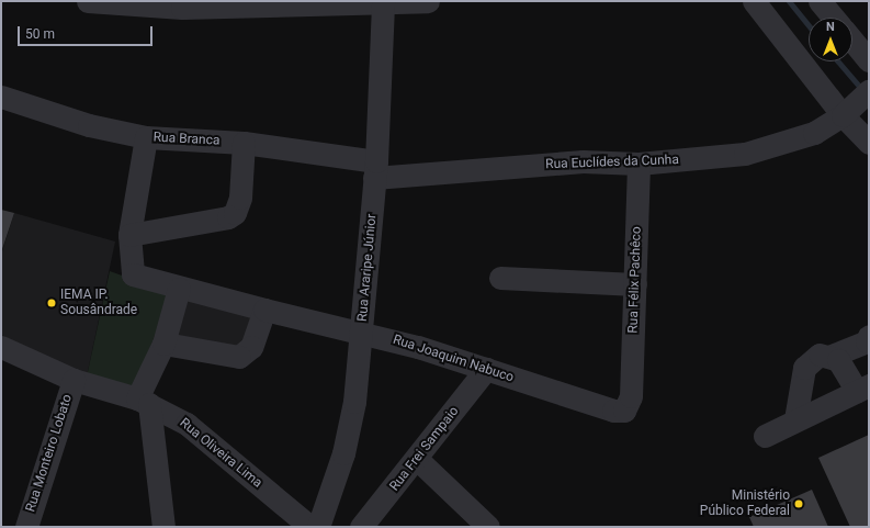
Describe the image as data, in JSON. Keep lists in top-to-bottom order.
{
  "streets": {
    "street": [
      "Rua Branca",
      "Rua Euclídes da Cunha",
      "Rua Araripe Júnior",
      "Rua Félix Pachêco",
      "Rua Joaquim Nabuco",
      "Rua Frei Sampaio",
      "Rua Monteiro Lobato",
      "Rua Oliveira Lima"
    ]
  },
  "crossings": [
    ["Rua Branca", "Rua Euclídes da Cunha"],
    ["Rua Branca", "Rua Araripe Júnior"],
    ["Rua Euclídes da Cunha", "Rua Araripe Júnior"],
    ["Rua Euclídes da Cunha", "Rua Félix Pachêco"],
    ["Rua Araripe Júnior", "Rua Joaquim Nabuco"],
    ["Rua Félix Pachêco", "Rua Joaquim Nabuco"],
    ["Rua Joaquim Nabuco", "Rua Frei Sampaio"],
    ["Rua Monteiro Lobato", "Rua Oliveira Lima"]
  ],
  "places": ["IEMA IP. Sousândrade", "Ministério Público Federal"],
  "scale_bar": "50 m",
  "north": "top"
}
